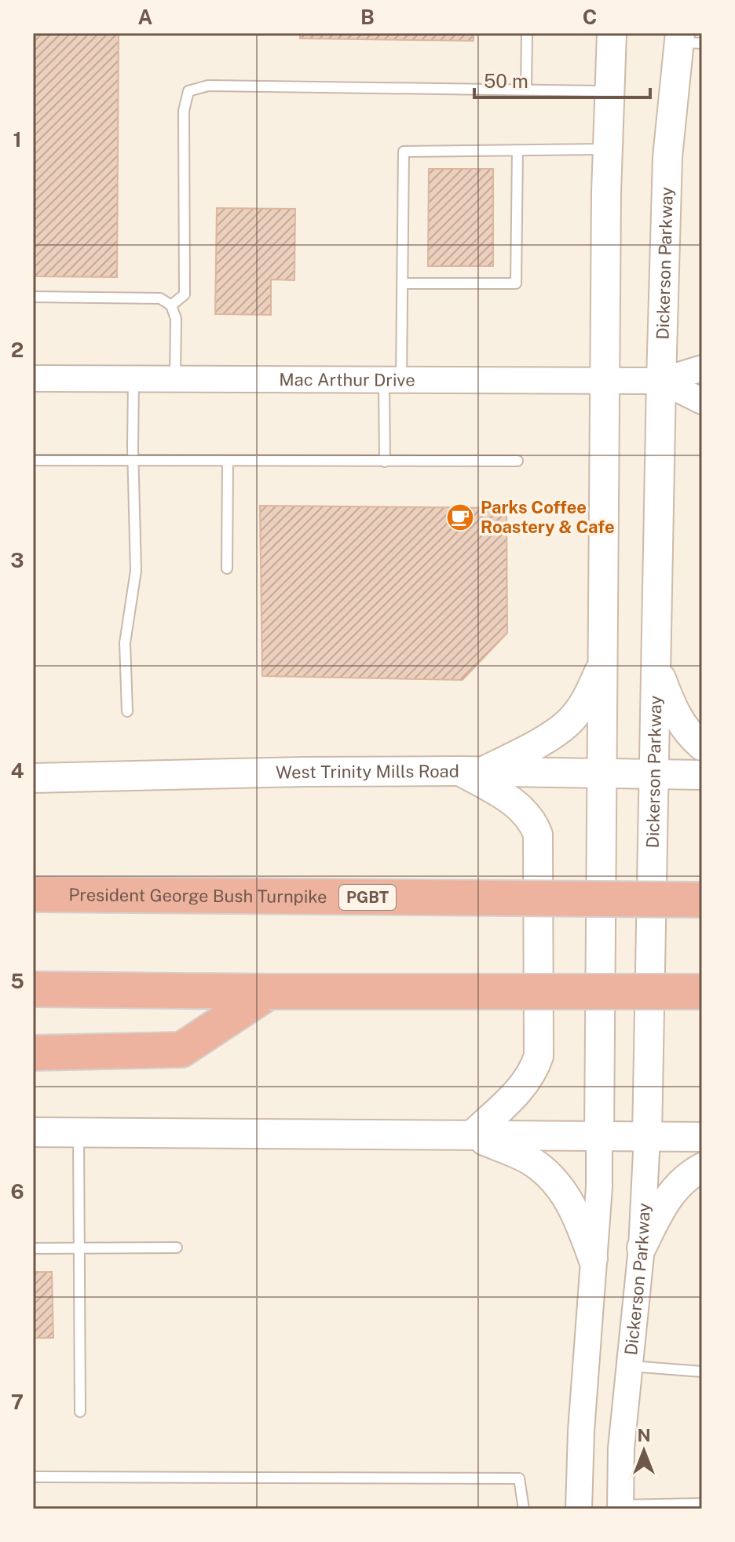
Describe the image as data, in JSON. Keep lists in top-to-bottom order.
{
  "streets": {
    "highway": ["President George Bush Turnpike", "PGBT"],
    "main road": ["Dickerson Parkway", "West Trinity Mills Road"],
    "street": ["Mac Arthur Drive"]
  },
  "crossings": [
    ["Dickerson Parkway", "Mac Arthur Drive"],
    ["Dickerson Parkway", "West Trinity Mills Road"]
  ],
  "places": {
    "cafe": ["Parks Coffee Roastery & Cafe"]
  },
  "scale_bar": "50 m",
  "north": "top",
  "grid": {
    "columns": ["A", "B", "C"],
    "rows": [
      "1",
      "2",
      "3",
      "4",
      "5",
      "6",
      "7"
    ]
  }
}
